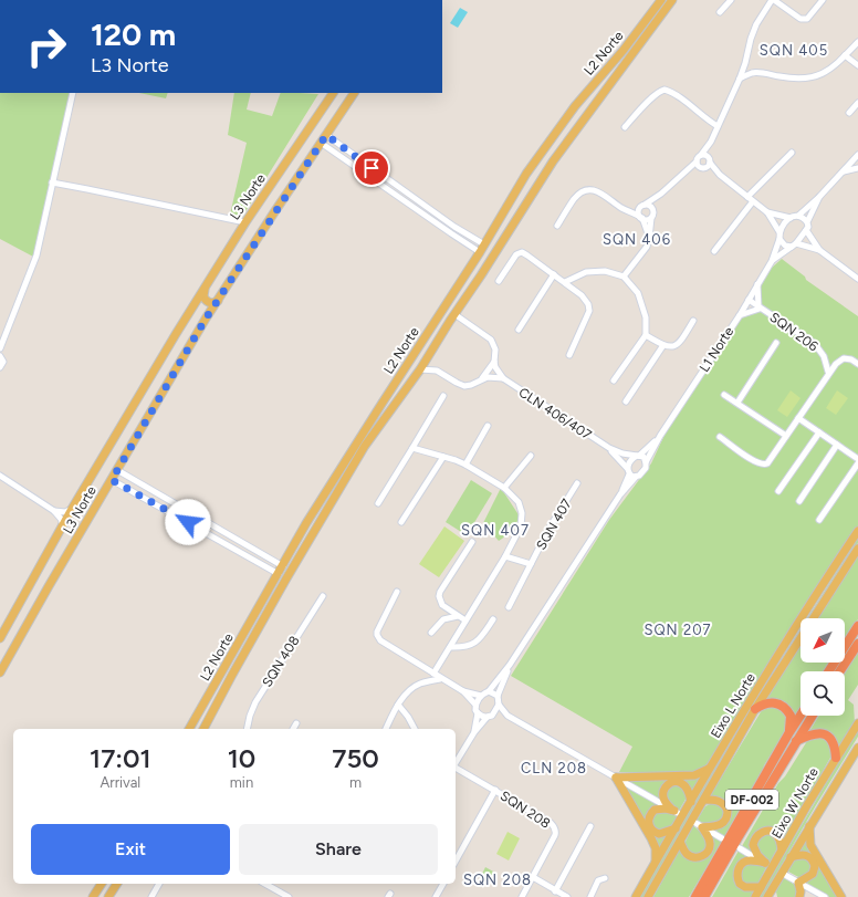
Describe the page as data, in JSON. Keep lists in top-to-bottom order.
{
  "streets": {
    "highway": ["DF-002"],
    "main road": [
      "L2 Norte",
      "L3 Norte",
      "Eixo L Norte",
      "Eixo W Norte"
    ],
    "street": [
      "SQN 206",
      "L1 Norte",
      "CLN 406/407",
      "SQN 407",
      "SQN 408",
      "SQN 208"
    ]
  },
  "crossings": [
    ["SQN 206", "L1 Norte"],
    ["L1 Norte", "CLN 406/407"]
  ],
  "districts": [
    "SQN 405",
    "SQN 406",
    "SQN 407",
    "SQN 207",
    "CLN 208",
    "SQN 208"
  ],
  "north": "bottom left",
  "page": {
    "turn": ["120 m", "L3 Norte"],
    "eta": [
      "17:01",
      "Arrival",
      "10",
      "min",
      "750",
      "m"
    ],
    "buttons": ["Exit", "Share"]
  }
}
